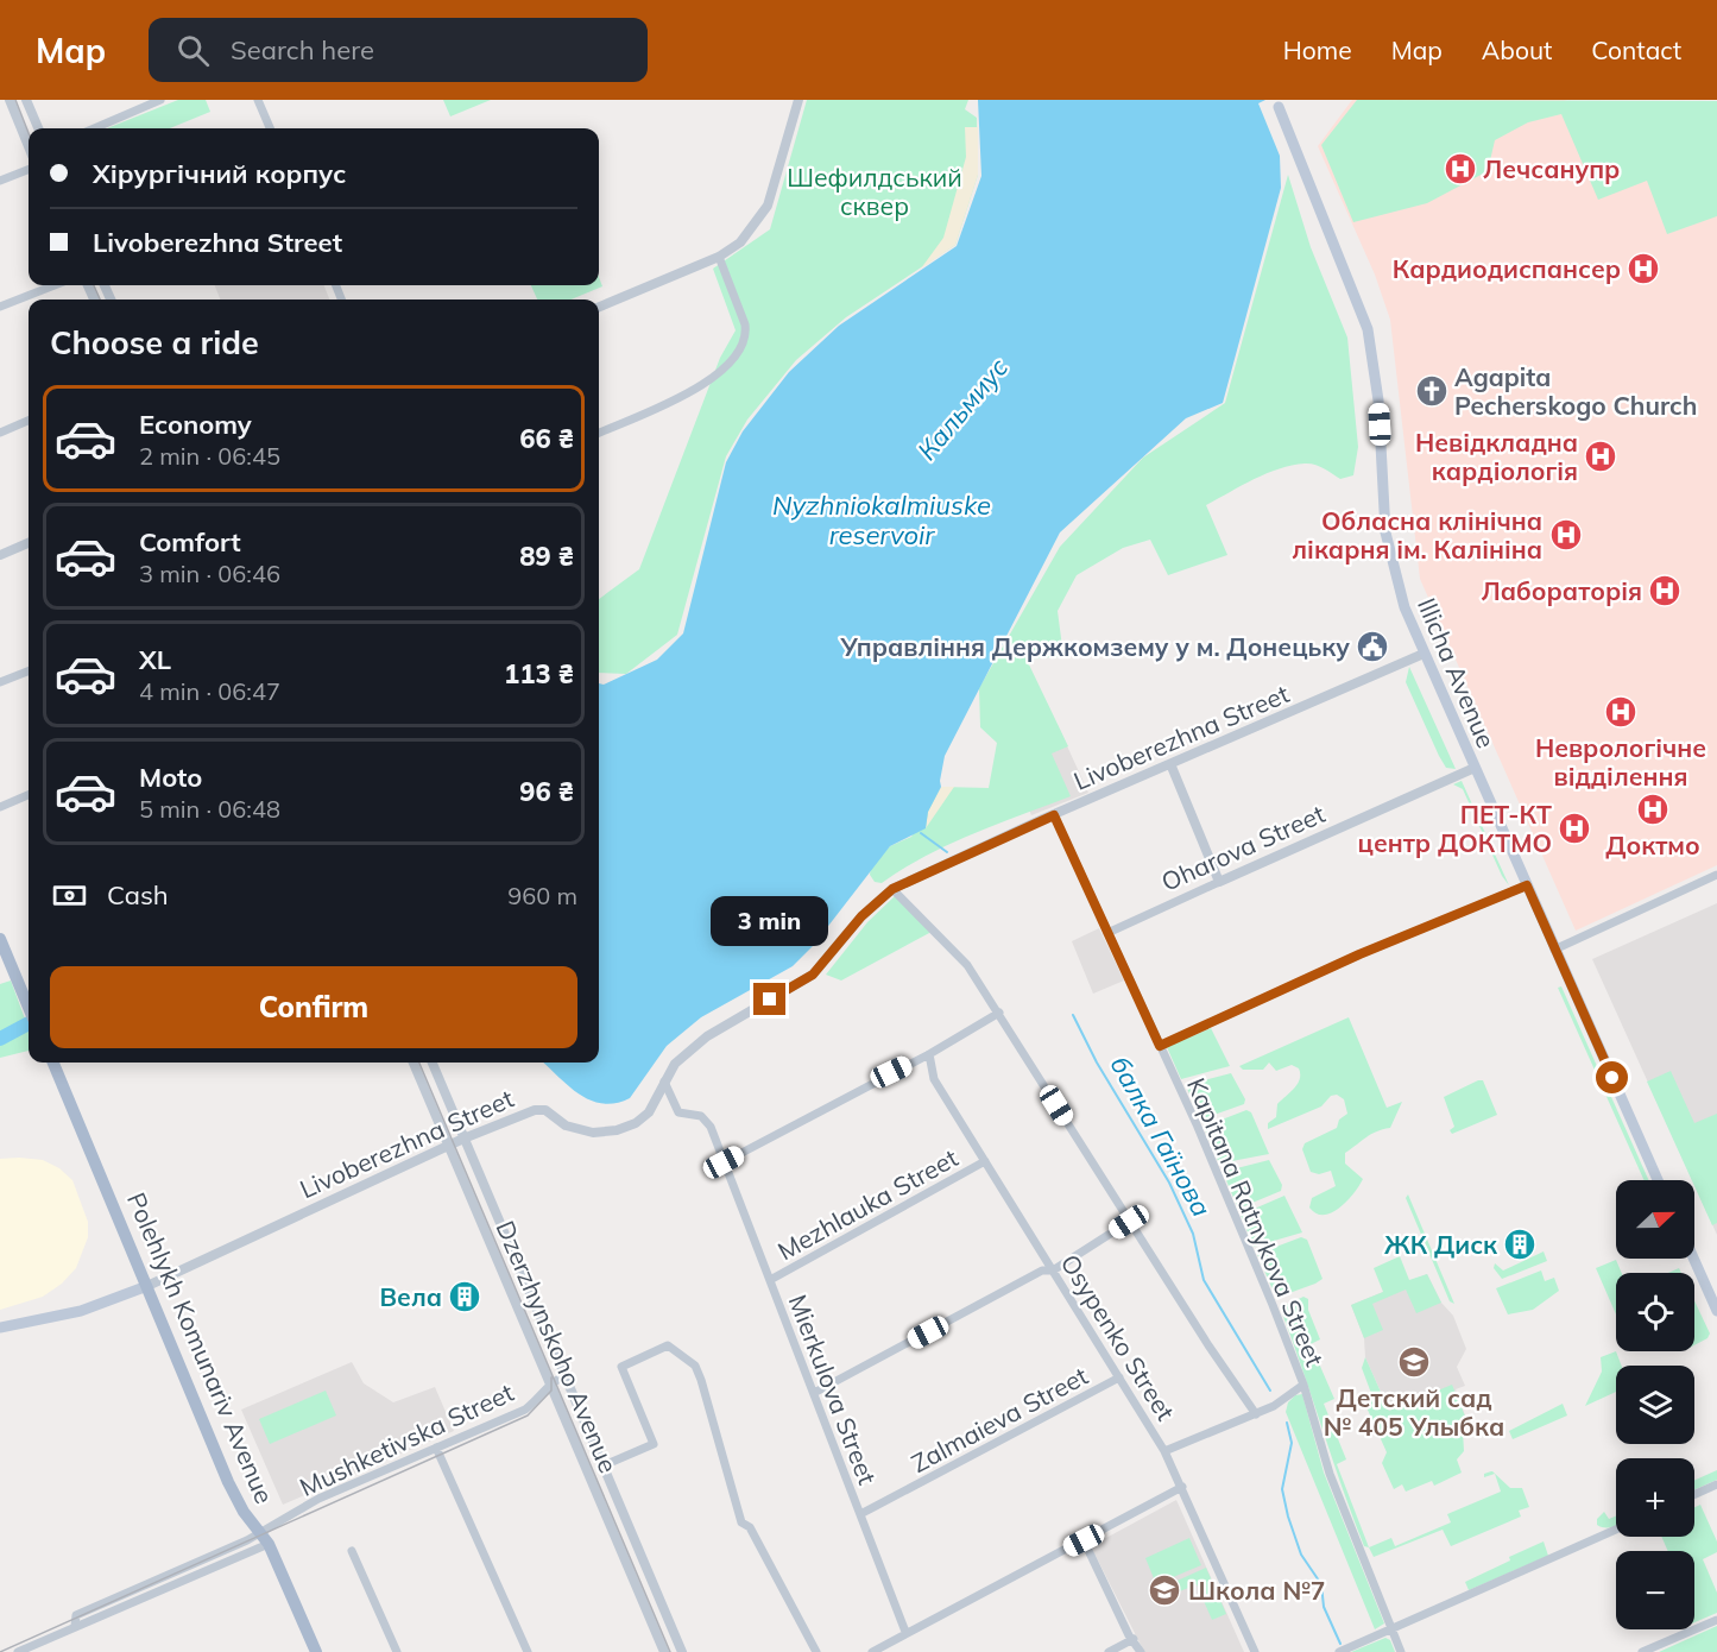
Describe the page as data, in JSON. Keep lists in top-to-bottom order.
{
  "streets": {
    "main road": ["Illicha Avenue", "Livoberezhna Street", "Polehlykh Komunariv Avenue"],
    "street": [
      "Oharova Street",
      "Mezhlauka Street",
      "Kapitana Ratnykova Street",
      "Osypenko Street",
      "Dzerzhynskoho Avenue",
      "Mierkulova Street",
      "Zalmaieva Street",
      "Mushketivska Street"
    ]
  },
  "crossings": [
    ["Illicha Avenue", "Livoberezhna Street"],
    ["Illicha Avenue", "Oharova Street"],
    ["Livoberezhna Street", "Kapitana Ratnykova Street"],
    ["Livoberezhna Street", "Dzerzhynskoho Avenue"],
    ["Livoberezhna Street", "Polehlykh Komunariv Avenue"],
    ["Livoberezhna Street", "Mierkulova Street"],
    ["Oharova Street", "Kapitana Ratnykova Street"],
    ["Mezhlauka Street", "Osypenko Street"],
    ["Mezhlauka Street", "Mierkulova Street"],
    ["Osypenko Street", "Zalmaieva Street"],
    ["Dzerzhynskoho Avenue", "Mushketivska Street"],
    ["Polehlykh Komunariv Avenue", "Mushketivska Street"],
    ["Mierkulova Street", "Zalmaieva Street"]
  ],
  "water": ["Кальмиус", "Nyzhniokalmiuske reservoir", "балка Гаїнова"],
  "parks": ["Шефилдський сквер"],
  "places": {
    "hospital": [
      "Лечсанупр",
      "Кардиодиспансер",
      "Невідкладна кардіологія",
      "Обласна клінічна лікарня ім. Калініна",
      "Лабораторія",
      "Неврологічне відділення",
      "Доктмо",
      "ПЕТ-КТ центр ДОКТМО"
    ],
    "church": ["Agapita Pecherskogo Church"],
    "public building": ["Управління Держкомзему у м. Донецьку"],
    "building": ["ЖК Диск", "Вела"],
    "school or university": ["Детский сад № 405 Улыбка", "Школа №7"]
  },
  "north": "right",
  "page": {
    "header": "Map",
    "search": "Search here",
    "nav": [
      "Home",
      "Map",
      "About",
      "Contact"
    ],
    "banner": ["Хірургічний корпус", "Livoberezhna Street"],
    "heading": "Choose a ride",
    "list": [
      {
        "name": "Economy",
        "note": "2 min · 06:45",
        "value": "66 ₴"
      },
      {
        "name": "Comfort",
        "note": "3 min · 06:46",
        "value": "89 ₴"
      },
      {
        "name": "XL",
        "note": "4 min · 06:47",
        "value": "113 ₴"
      },
      {
        "name": "Moto",
        "note": "5 min · 06:48",
        "value": "96 ₴"
      }
    ],
    "pay": ["Cash", "960 m"],
    "bubble": "3 min",
    "buttons": "Confirm",
    "map_buttons": ["+", "−"]
  }
}
